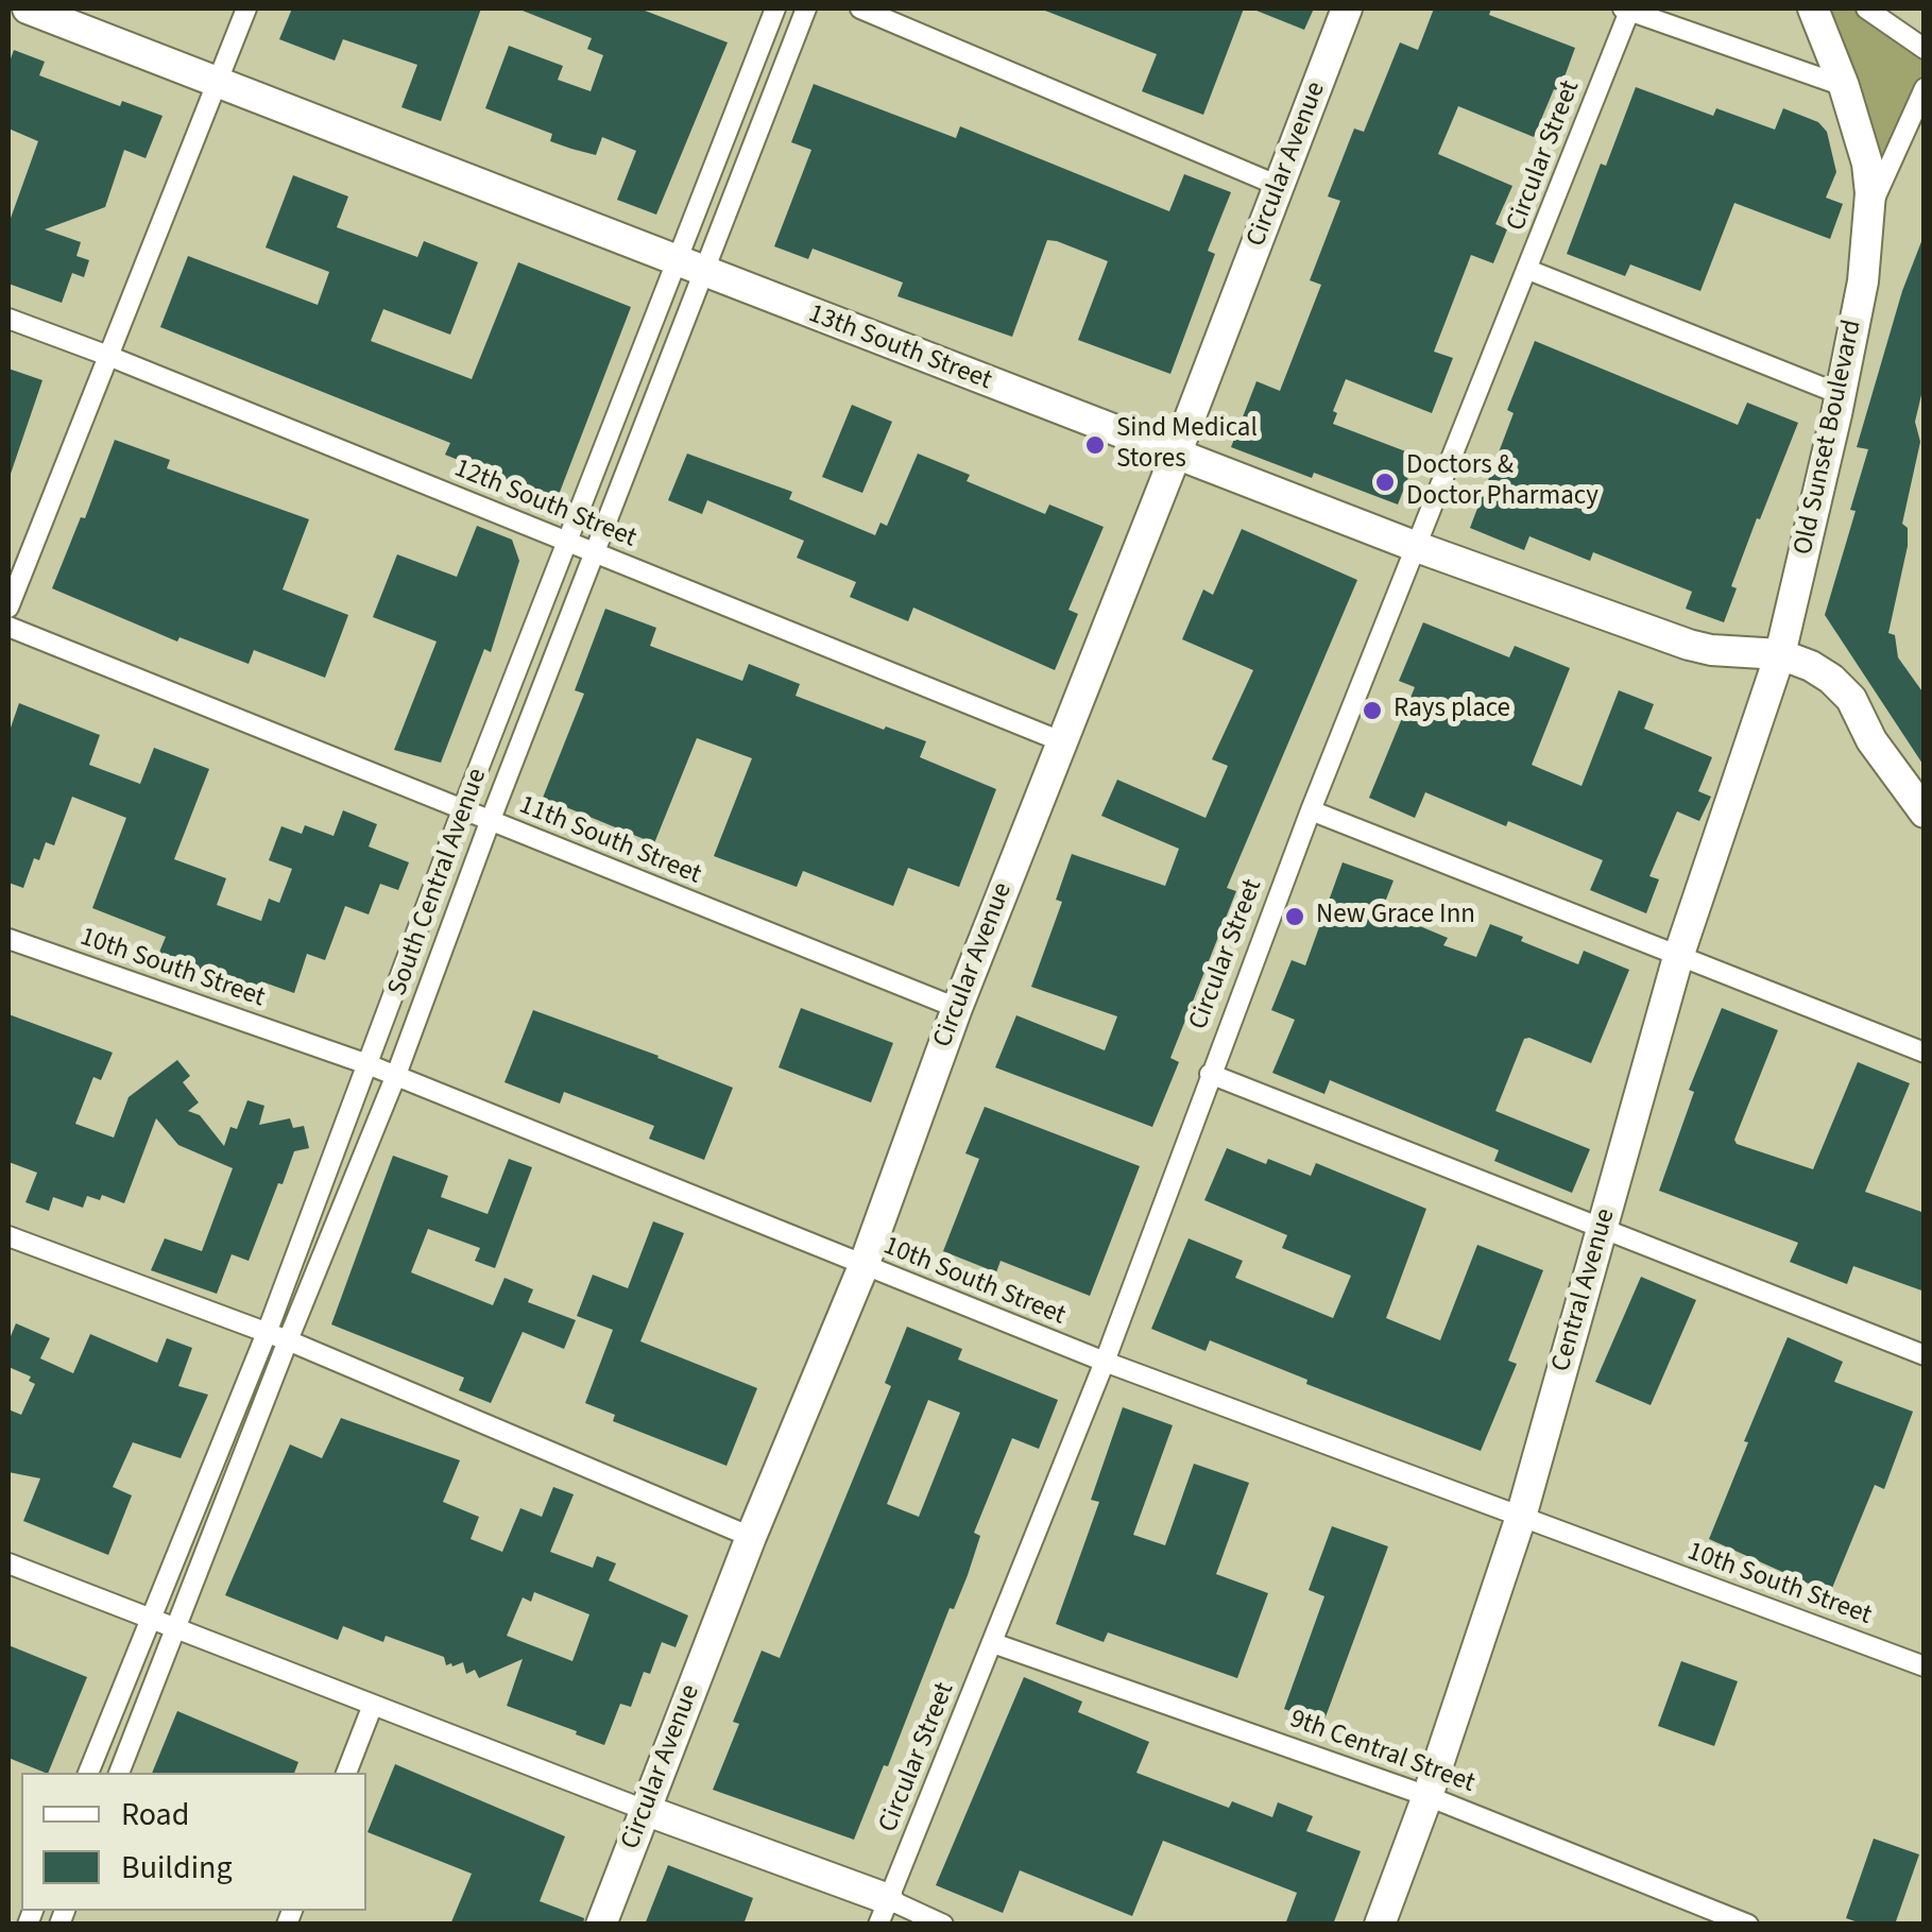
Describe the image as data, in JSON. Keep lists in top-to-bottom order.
{
  "streets": {
    "street": [
      "Circular Street",
      "Circular Avenue",
      "13th South Street",
      "Old Sunset Boulevard",
      "12th South Street",
      "11th South Street",
      "South Central Avenue",
      "10th South Street",
      "Central Avenue",
      "9th Central Street"
    ]
  },
  "crossings": [
    ["Circular Street", "13th South Street"],
    ["Circular Street", "10th South Street"],
    ["Circular Street", "9th Central Street"],
    ["Circular Avenue", "13th South Street"],
    ["Circular Avenue", "12th South Street"],
    ["Circular Avenue", "11th South Street"],
    ["Circular Avenue", "10th South Street"],
    ["13th South Street", "Old Sunset Boulevard"],
    ["13th South Street", "South Central Avenue"],
    ["13th South Street", "Central Avenue"],
    ["Old Sunset Boulevard", "Central Avenue"],
    ["12th South Street", "South Central Avenue"],
    ["11th South Street", "South Central Avenue"],
    ["South Central Avenue", "10th South Street"],
    ["10th South Street", "Central Avenue"],
    ["Central Avenue", "9th Central Street"]
  ],
  "places": [
    "Sind Medical Stores",
    "Doctors & Doctor Pharmacy",
    "Rays place",
    "New Grace Inn"
  ],
  "legend": ["Road", "Building"]
}
